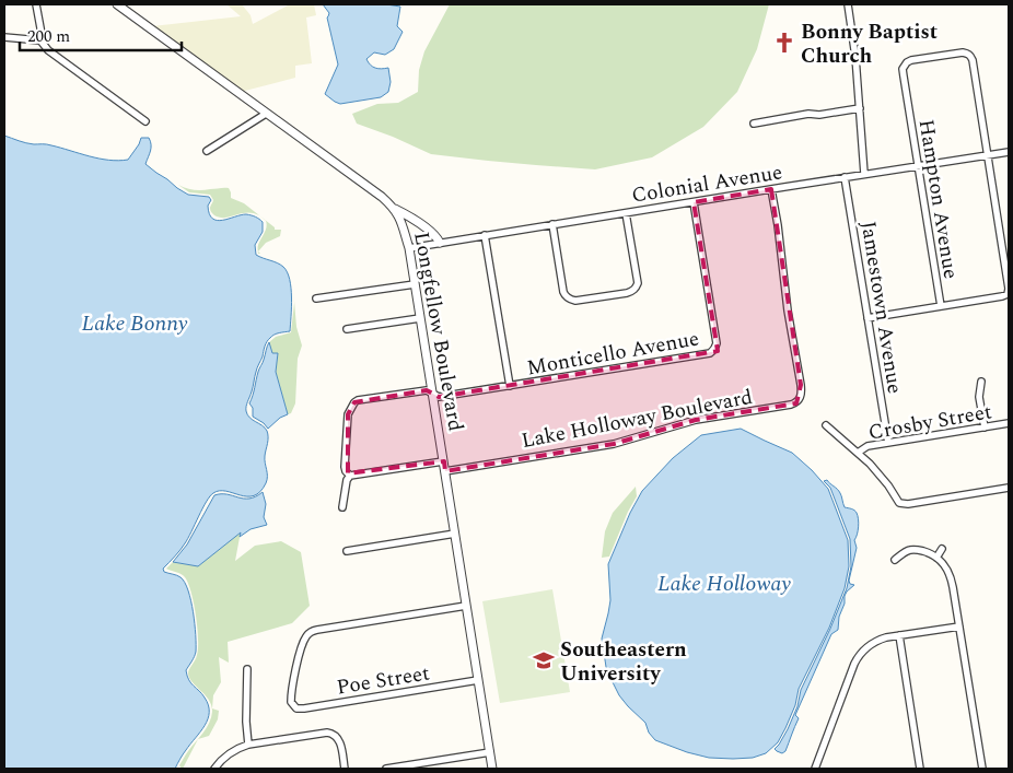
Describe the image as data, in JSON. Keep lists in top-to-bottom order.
{
  "streets": {
    "street": [
      "Colonial Avenue",
      "Hampton Avenue",
      "Jamestown Avenue",
      "Longfellow Boulevard",
      "Monticello Avenue",
      "Lake Holloway Boulevard",
      "Crosby Street",
      "Poe Street"
    ]
  },
  "crossings": [
    ["Colonial Avenue", "Hampton Avenue"],
    ["Colonial Avenue", "Jamestown Avenue"],
    ["Colonial Avenue", "Longfellow Boulevard"],
    ["Colonial Avenue", "Monticello Avenue"],
    ["Colonial Avenue", "Lake Holloway Boulevard"],
    ["Jamestown Avenue", "Crosby Street"],
    ["Longfellow Boulevard", "Monticello Avenue"],
    ["Longfellow Boulevard", "Lake Holloway Boulevard"],
    ["Longfellow Boulevard", "Poe Street"]
  ],
  "water": ["Lake Bonny", "Lake Holloway"],
  "places": {
    "church": ["Bonny Baptist Church"],
    "school or university": ["Southeastern University"]
  },
  "scale_bar": "200 m"
}
